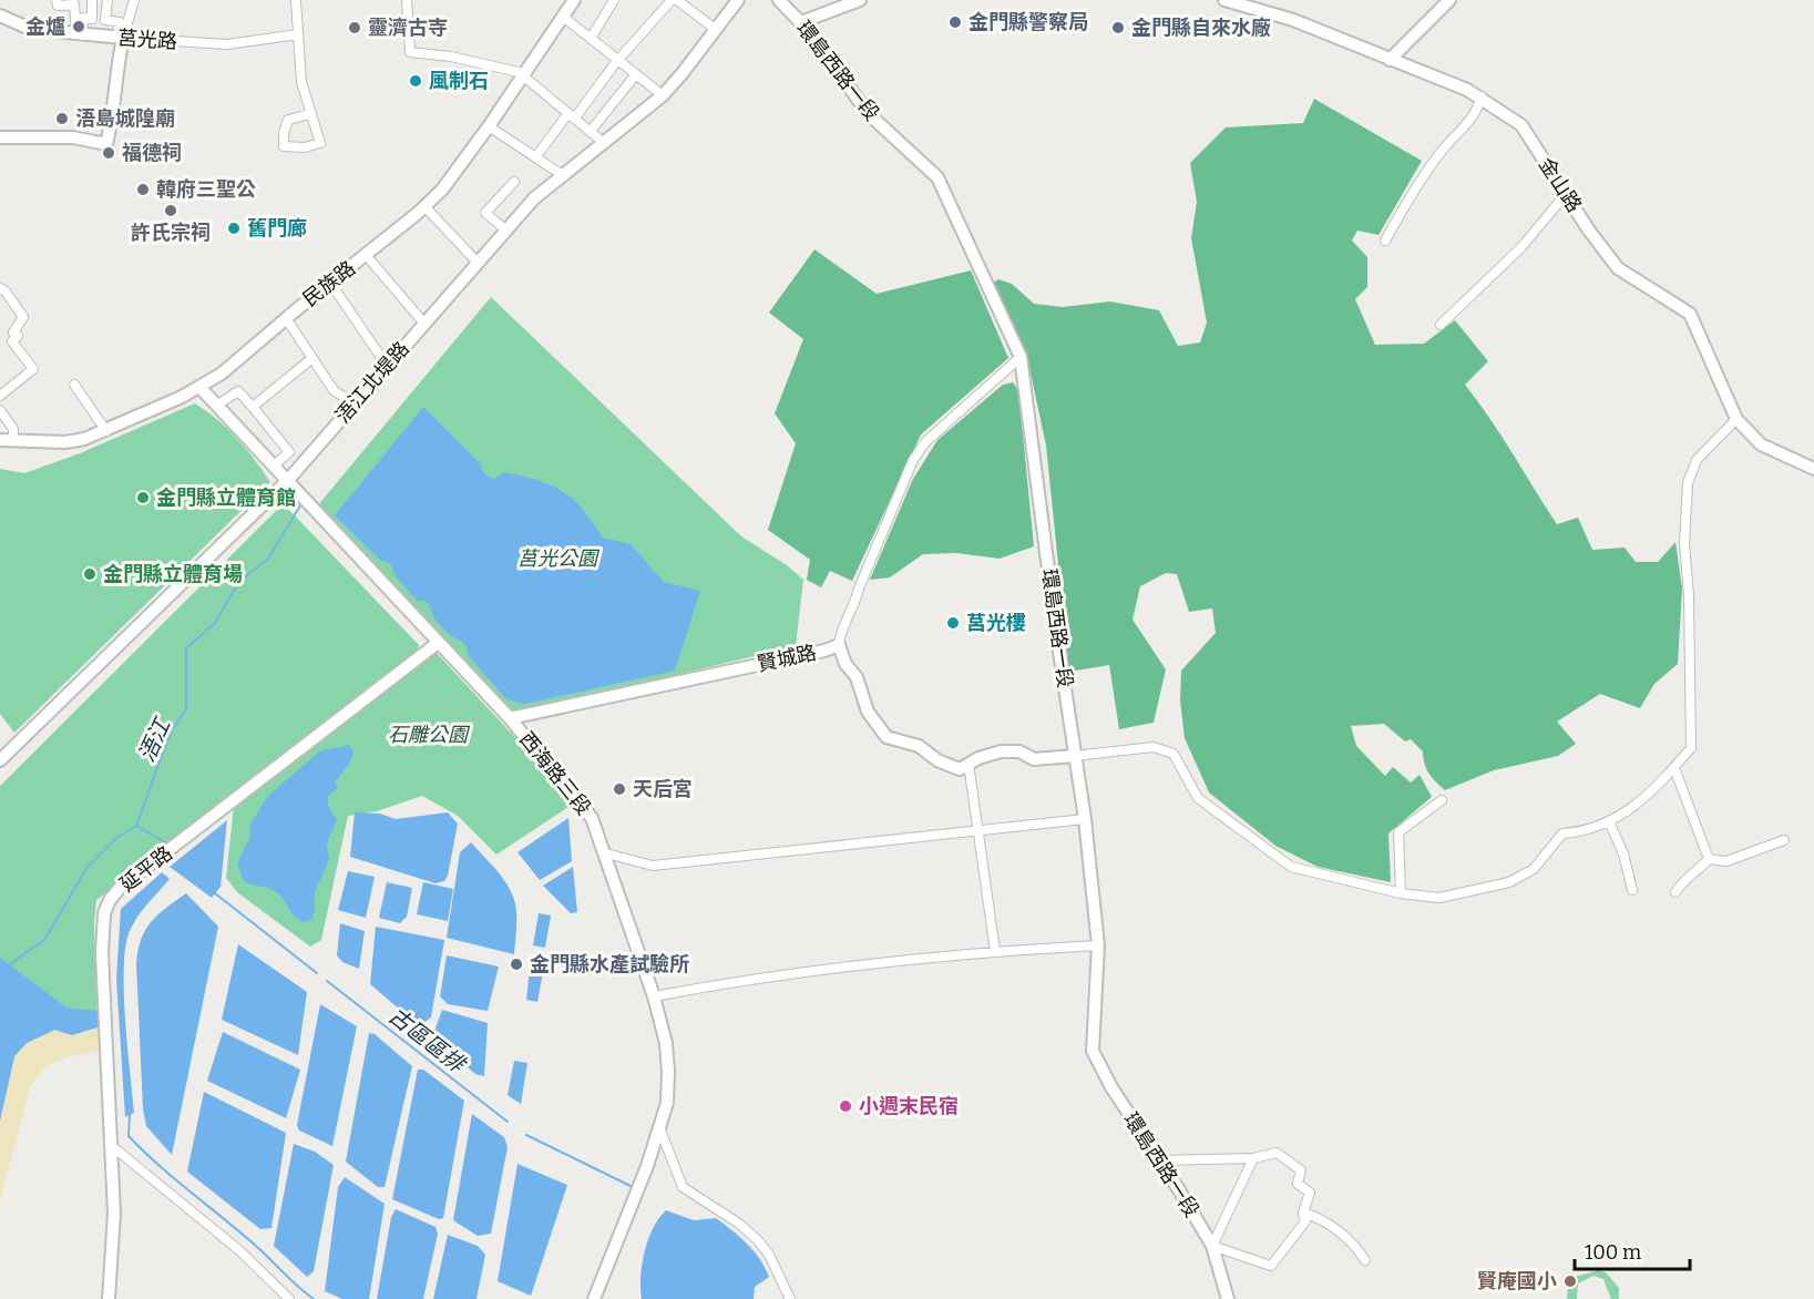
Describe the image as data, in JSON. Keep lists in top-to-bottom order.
{
  "streets": {
    "street": [
      "莒光路",
      "環島西路一段",
      "金山路",
      "民族路",
      "浯江北堤路",
      "賢城路",
      "西海路三段",
      "延平路"
    ]
  },
  "crossings": [
    ["環島西路一段", "賢城路"],
    ["民族路", "西海路三段"],
    ["浯江北堤路", "西海路三段"],
    ["賢城路", "西海路三段"],
    ["西海路三段", "延平路"]
  ],
  "water": ["浯江", "古區區排"],
  "parks": ["莒光公園", "石雕公園"],
  "places": [
    "金門縣警察局",
    "金爐",
    "靈濟古寺",
    "金門縣自來水廠",
    "風制石",
    "浯島城隍廟",
    "福德祠",
    "韓府三聖公",
    "許氏宗祠",
    "舊門廊",
    "金門縣立體育館",
    "金門縣立體育場",
    "莒光樓",
    "天后宮",
    "金門縣水產試驗所",
    "小週末民宿",
    "賢庵國小"
  ],
  "scale_bar": "100 m"
}
